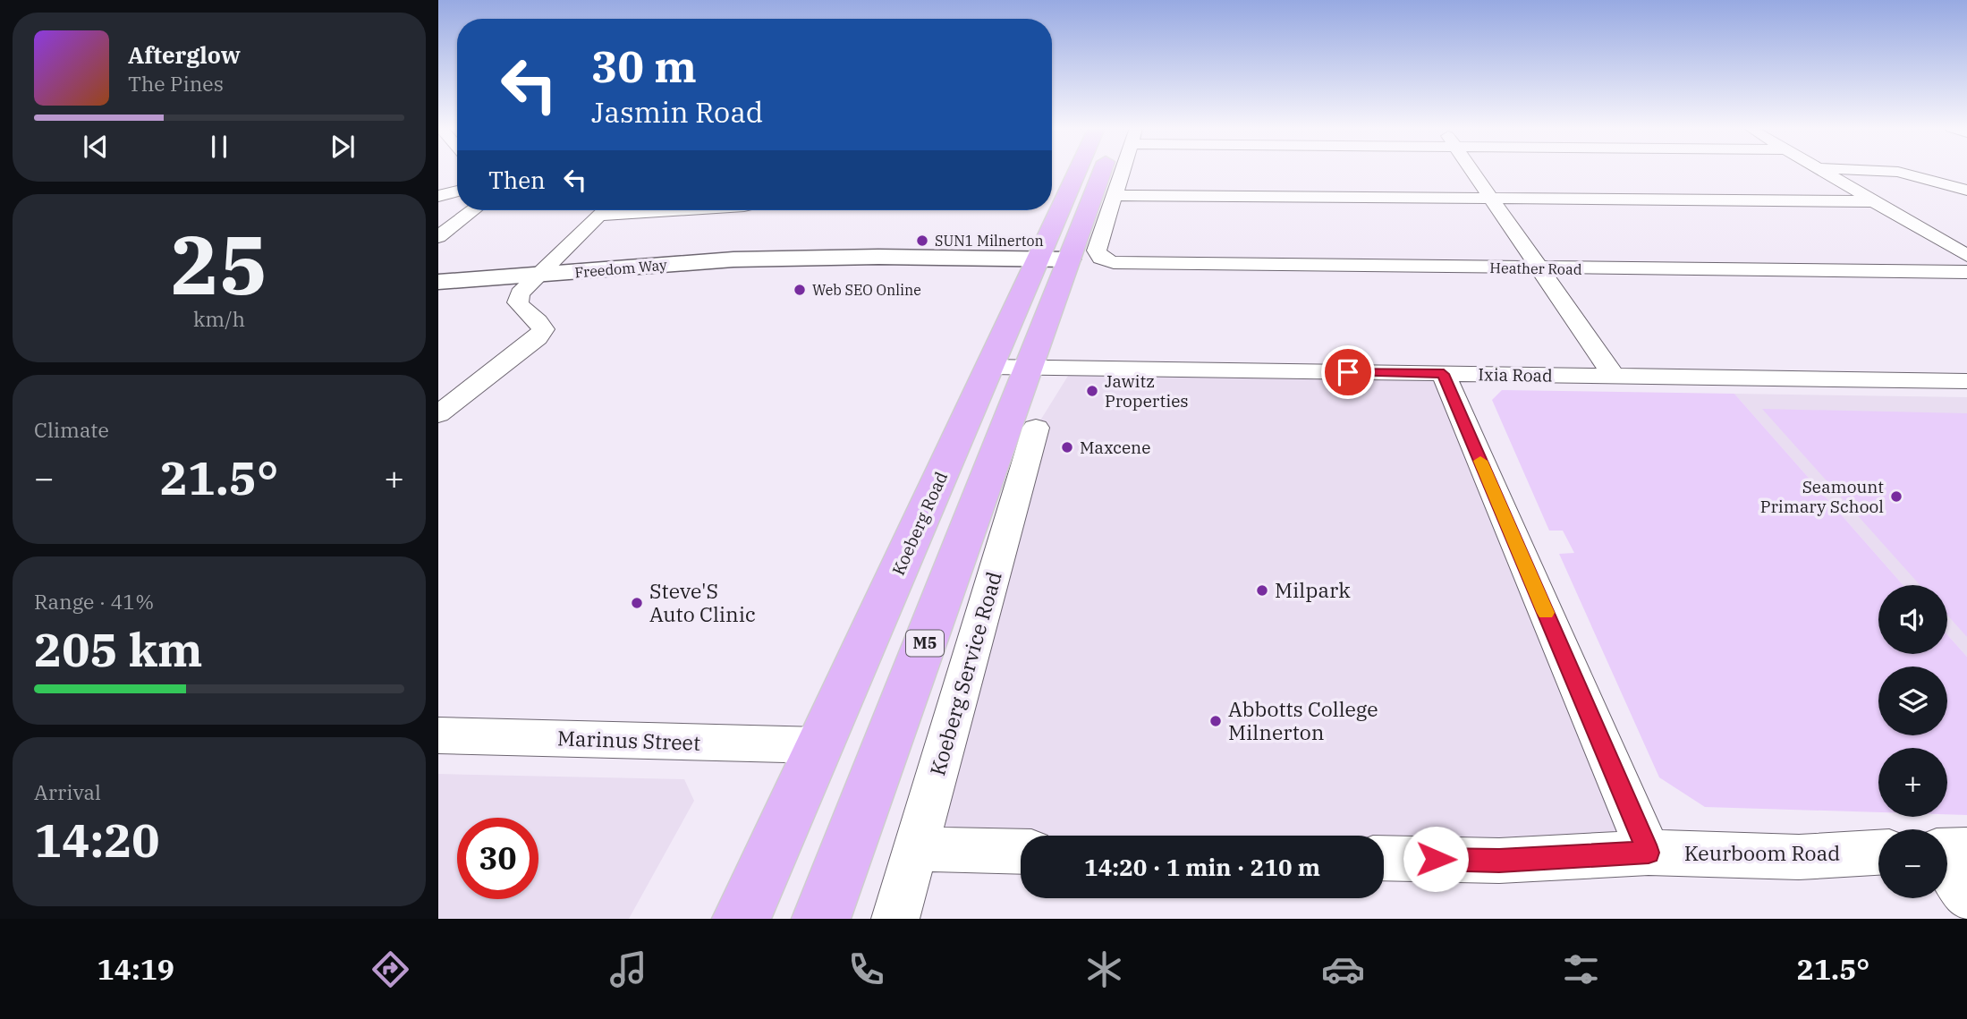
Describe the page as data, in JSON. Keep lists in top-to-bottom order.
{
  "streets": {
    "main road": ["Koeberg Road", "M5"],
    "street": [
      "Freedom Way",
      "Heather Road",
      "Ixia Road",
      "Koeberg Service Road",
      "Marinus Street",
      "Keurboom Road"
    ]
  },
  "crossings": [
    ["Freedom Way", "Koeberg Road"],
    ["Ixia Road", "Koeberg Road"],
    ["Koeberg Road", "Marinus Street"]
  ],
  "places": [
    "SUN1 Milnerton",
    "Web SEO Online",
    "Jawitz Properties",
    "Maxcene",
    "Seamount Primary School",
    "Milpark",
    "Steve'S Auto Clinic",
    "Abbotts College Milnerton"
  ],
  "page": {
    "turn": ["30 m", "Jasmin Road"],
    "song": ["Afterglow", "The Pines"],
    "then": "Then",
    "tile": [
      ["25", "km/h"],
      "Climate",
      ["Range · 41%", "205 km"],
      ["Arrival", "14:20"]
    ],
    "heat": ["−", "21.5°", "+"],
    "map_buttons": ["+", "−"],
    "limit": "30",
    "trip": "14:20 · 1 min · 210 m",
    "tabs": ["14:19", "21.5°"]
  }
}
